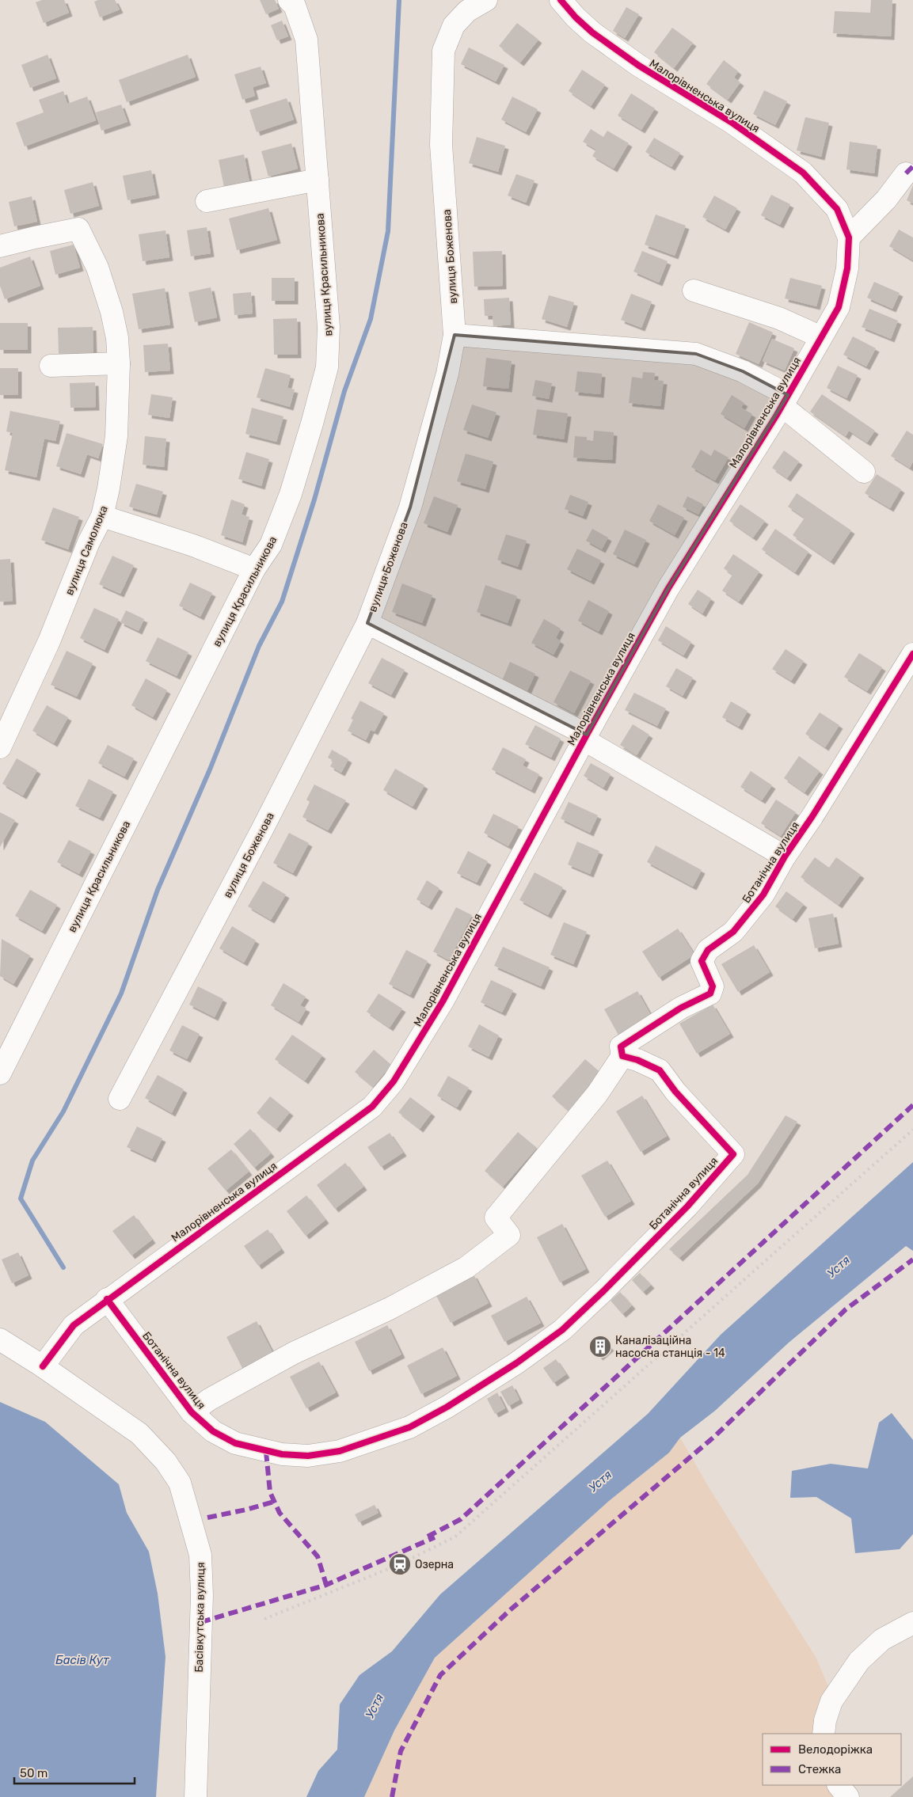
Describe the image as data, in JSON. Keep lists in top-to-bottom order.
{
  "streets": {
    "street": [
      "Малорівненська вулиця",
      "вулиця Боженова",
      "вулиця Красильникова",
      "вулиця Самолюка",
      "Ботанічна вулиця",
      "Басівкутська вулиця"
    ]
  },
  "crossings": [
    ["Малорівненська вулиця", "Ботанічна вулиця"],
    ["Малорівненська вулиця", "Басівкутська вулиця"]
  ],
  "water": ["Устя", "Басів Кут"],
  "places": {
    "building": ["Каналізаційна насосна станція - 14"],
    "station": ["Озерна"]
  },
  "legend": ["Велодоріжка", "Стежка"],
  "scale_bar": "50 m"
}
